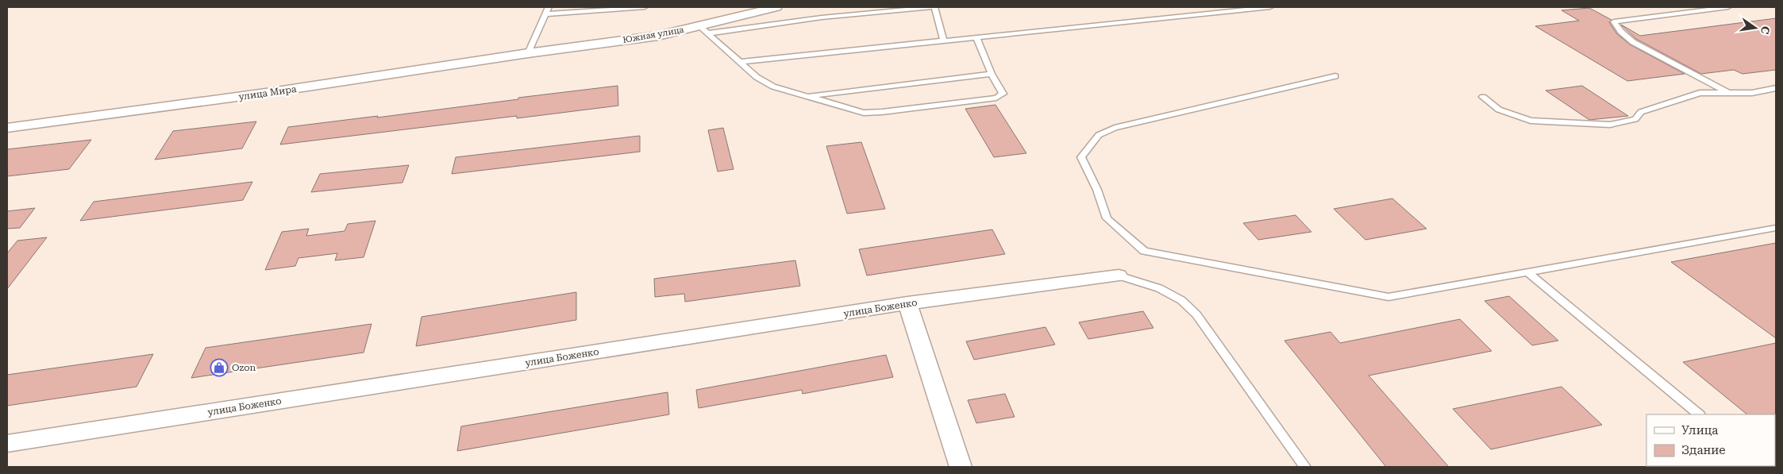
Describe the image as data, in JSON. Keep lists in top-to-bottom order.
{
  "streets": {
    "street": ["Южная улица", "улица Мира", "улица Боженко"]
  },
  "crossings": [
    ["Южная улица", "улица Мира"]
  ],
  "places": {
    "shop": ["Ozon"]
  },
  "legend": ["Улица", "Здание"],
  "north": "right"
}
